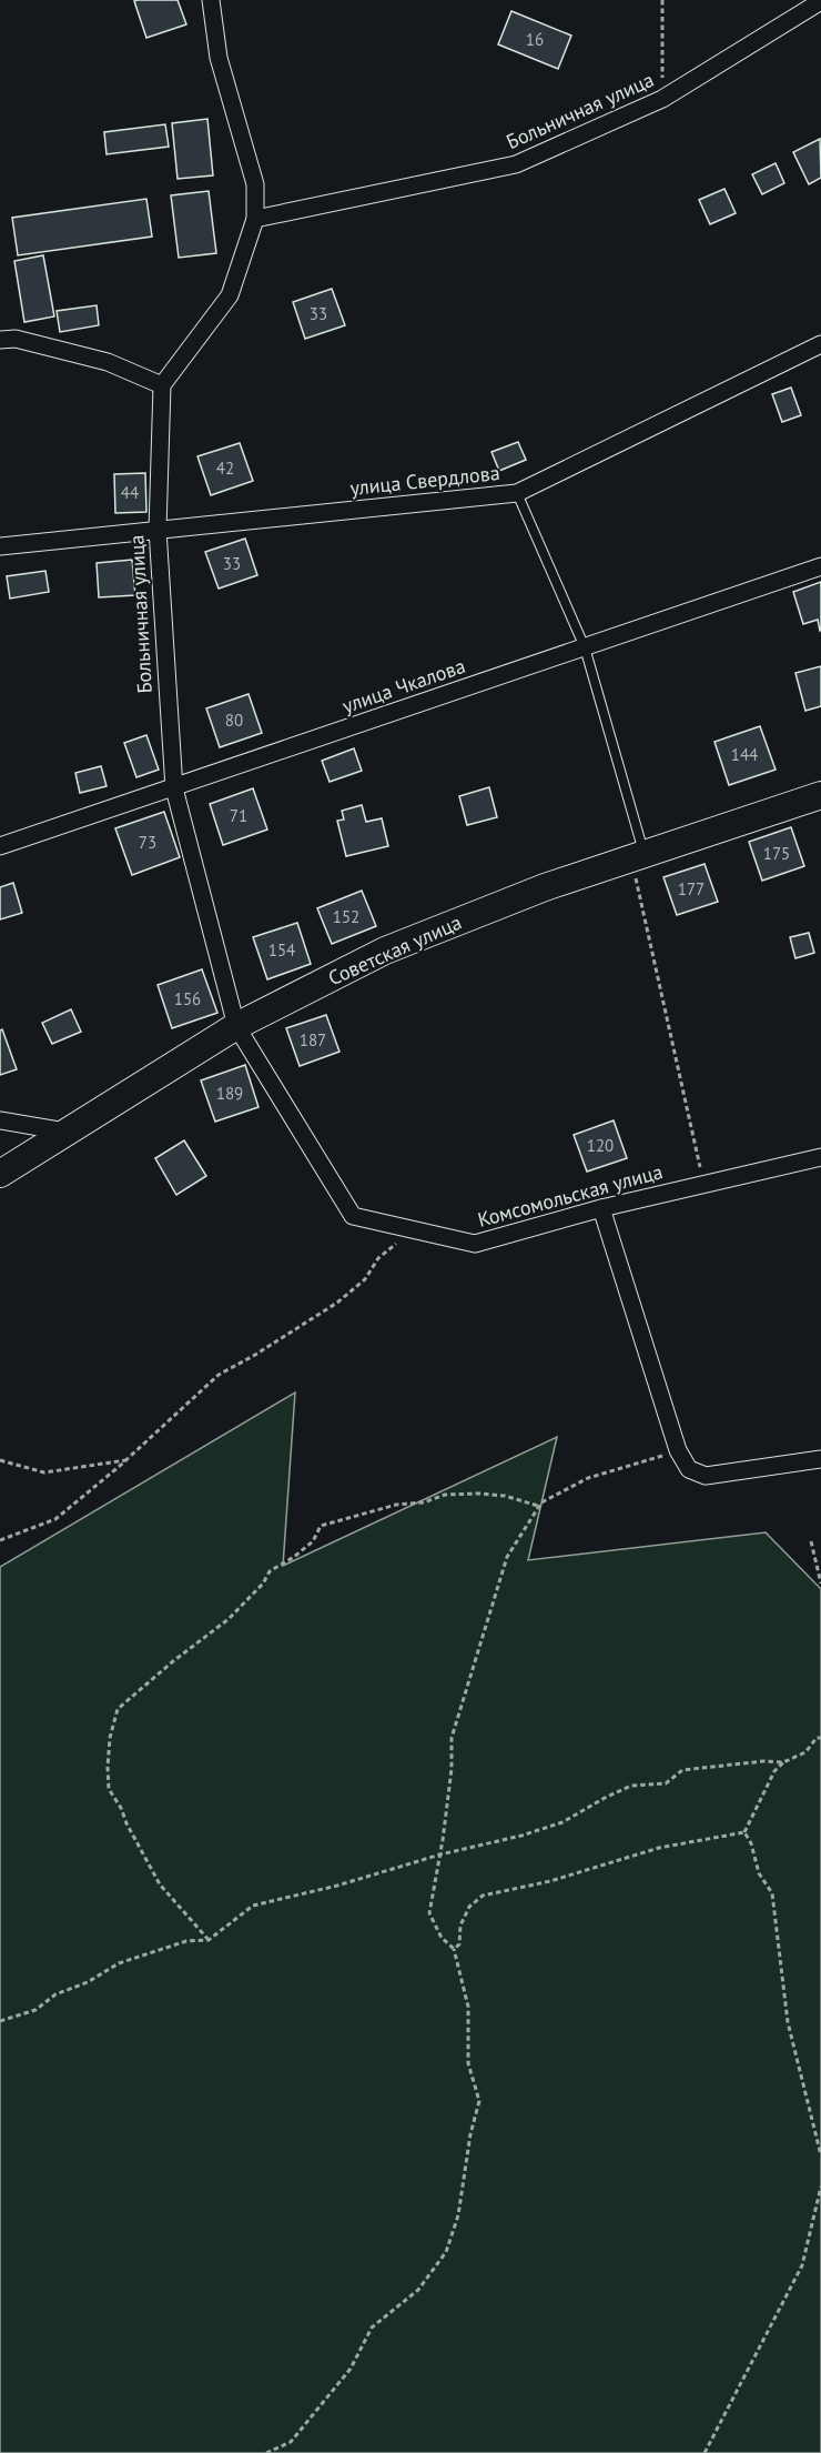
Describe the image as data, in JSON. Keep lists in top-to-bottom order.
{
  "streets": {
    "main road": ["Советская улица"],
    "street": [
      "Больничная улица",
      "улица Свердлова",
      "улица Чкалова",
      "Комсомольская улица"
    ]
  },
  "crossings": [
    ["Больничная улица", "улица Свердлова"],
    ["Больничная улица", "улица Чкалова"],
    ["Больничная улица", "Советская улица"],
    ["Больничная улица", "Комсомольская улица"],
    ["Советская улица", "Комсомольская улица"]
  ],
  "house_numbers": [
    "16",
    "33",
    "42",
    "44",
    "33",
    "80",
    "144",
    "71",
    "73",
    "175",
    "177",
    "152",
    "154",
    "156",
    "187",
    "189",
    "120"
  ]
}
